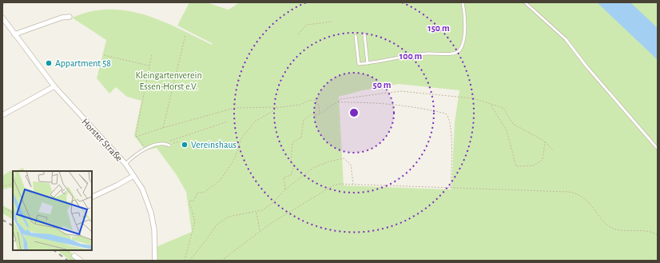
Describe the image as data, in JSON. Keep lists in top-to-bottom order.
{
  "streets": {
    "street": ["Horster Straße"]
  },
  "parks": ["Kleingartenverein Essen-Horst e.V."],
  "places": ["Appartment 58", "Vereinshaus"],
  "rings": ["150 m", "100 m", "50 m"]
}
